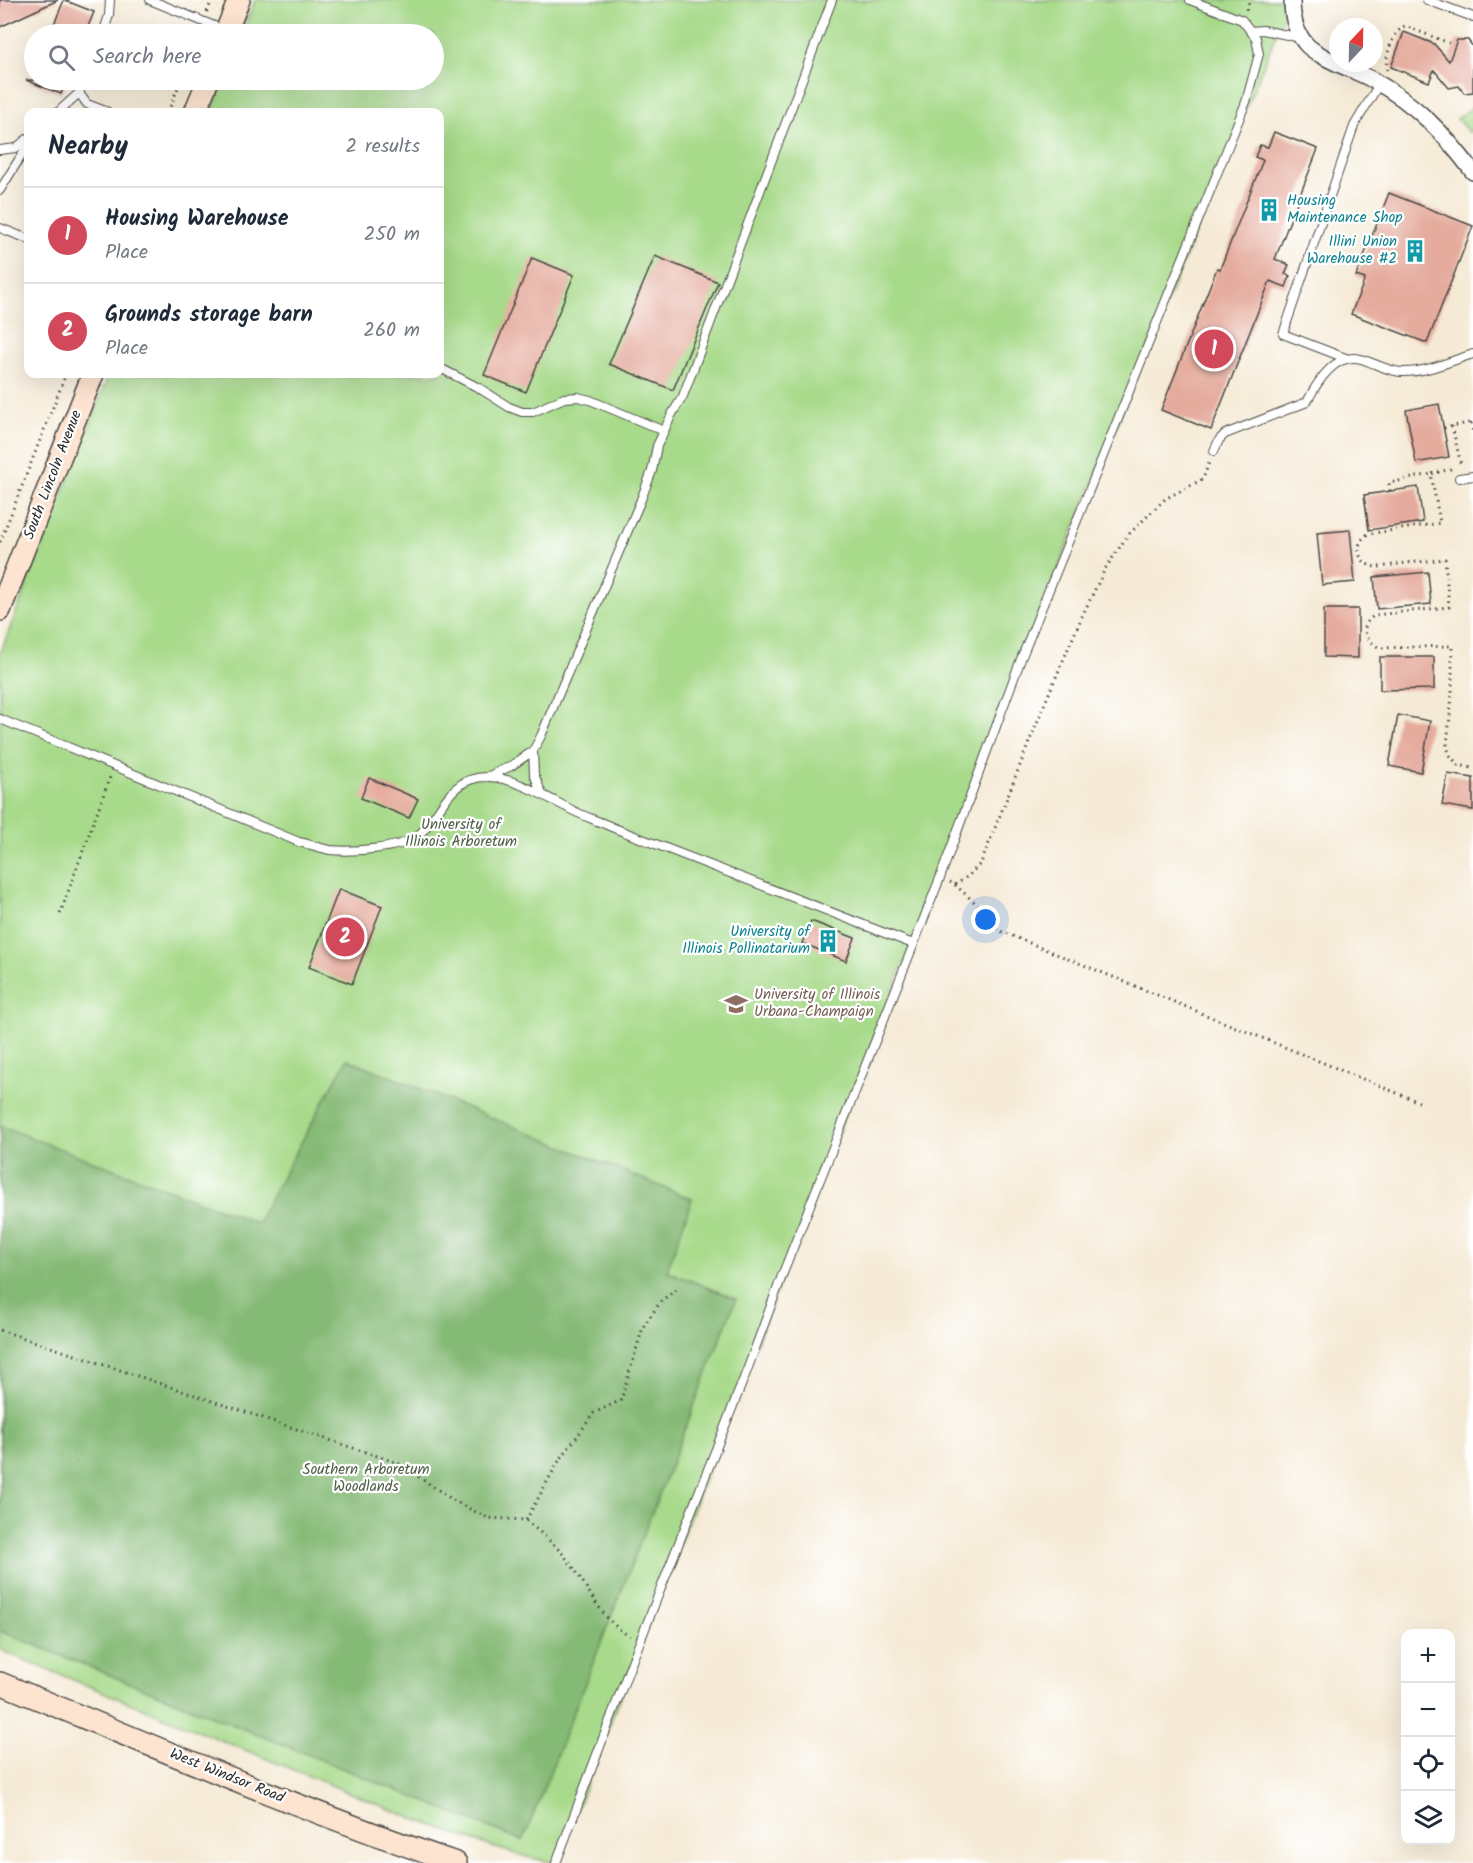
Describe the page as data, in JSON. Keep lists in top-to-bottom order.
{
  "streets": {
    "main road": ["South Lincoln Avenue", "West Windsor Road"]
  },
  "parks": ["University of Illinois Arboretum", "Southern Arboretum Woodlands"],
  "places": {
    "building": ["Housing Maintenance Shop", "Illini Union Warehouse #2", "University of Illinois Pollinatarium"],
    "school or university": ["University of Illinois Urbana-Champaign"]
  },
  "north": "top",
  "page": {
    "search": "Search here",
    "heading": ["Nearby", "2 results"],
    "list": [
      {
        "mark": "1",
        "name": "Housing Warehouse",
        "note": "Place",
        "value": "250 m"
      },
      {
        "mark": "2",
        "name": "Grounds storage barn",
        "note": "Place",
        "value": "260 m"
      }
    ],
    "pins": ["1", "2"],
    "map_buttons": ["+", "−"]
  }
}
